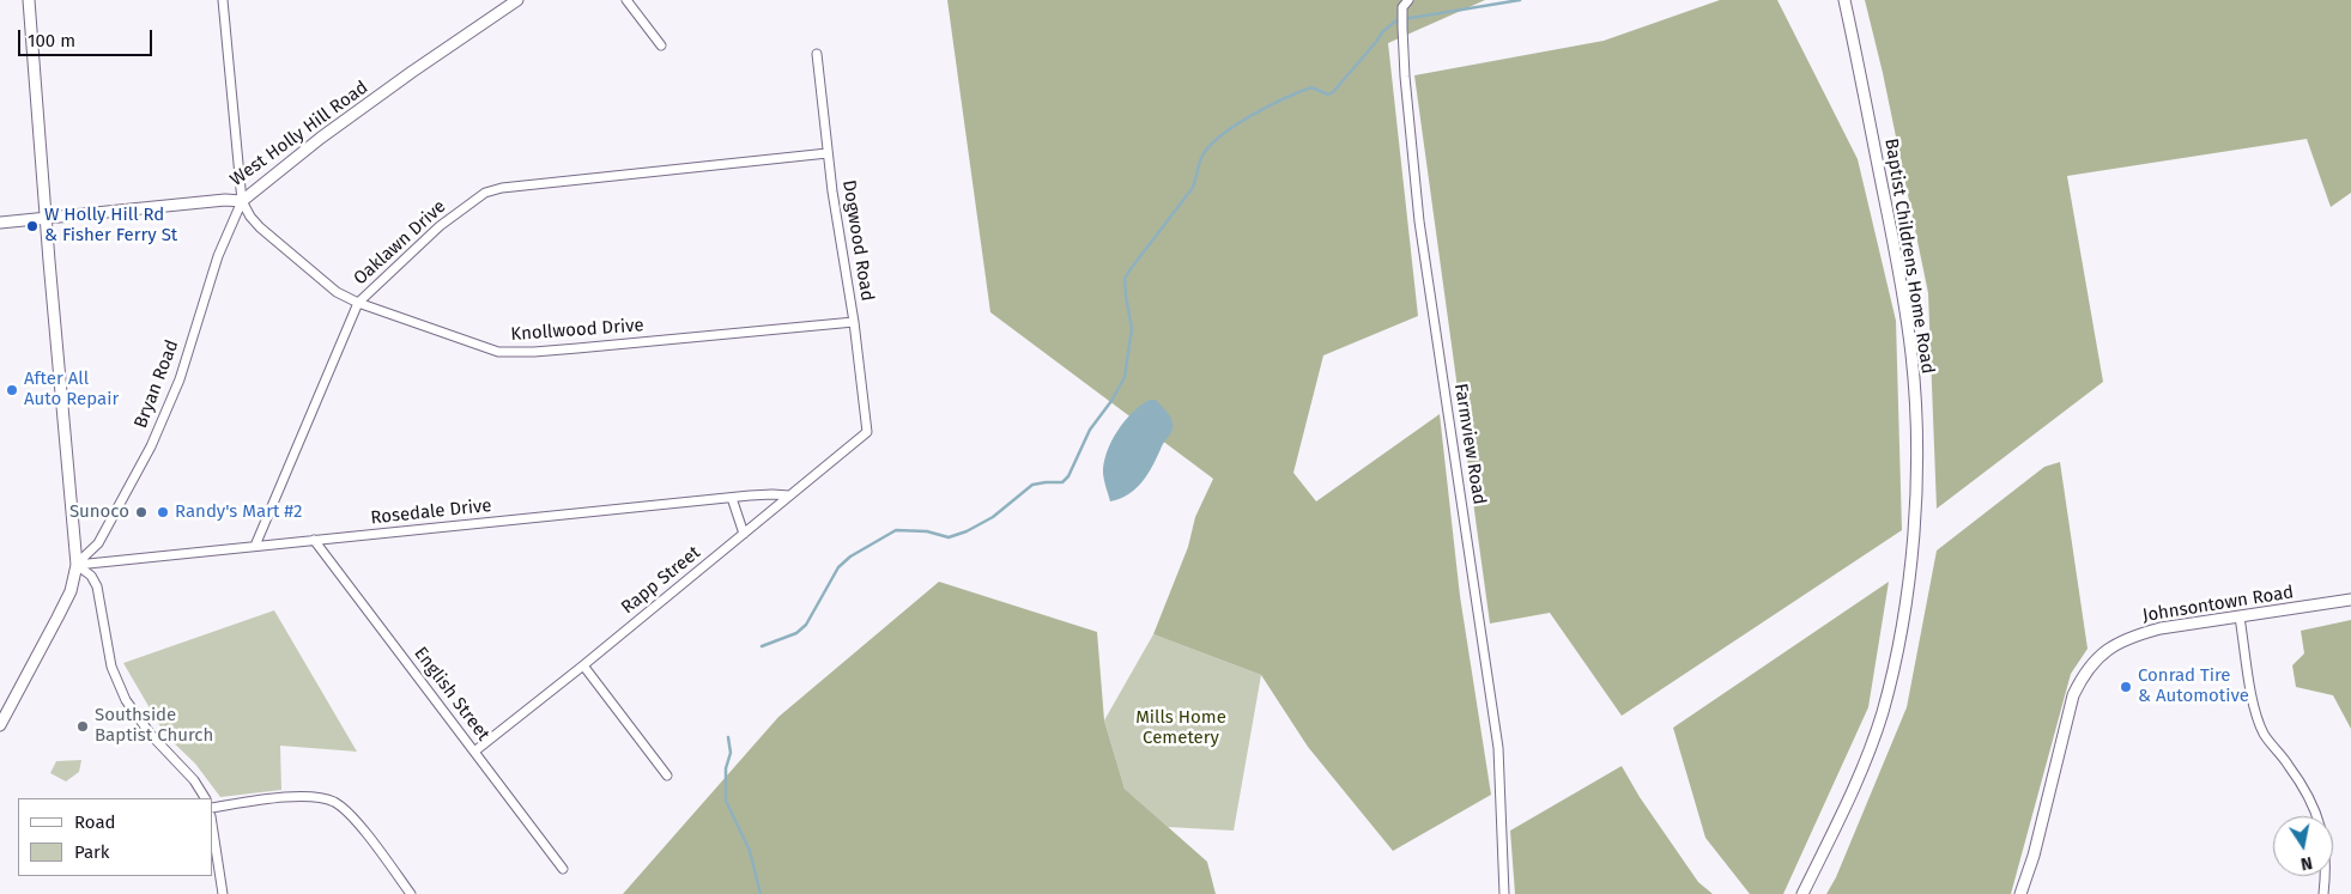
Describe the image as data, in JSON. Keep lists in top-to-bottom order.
{
  "streets": {
    "street": [
      "West Holly Hill Road",
      "Dogwood Road",
      "Oaklawn Drive",
      "Baptist Childrens Home Road",
      "Knollwood Drive",
      "Bryan Road",
      "Farmview Road",
      "Rosedale Drive",
      "Rapp Street",
      "Johnsontown Road",
      "English Street"
    ]
  },
  "crossings": [
    ["West Holly Hill Road", "Knollwood Drive"],
    ["West Holly Hill Road", "Bryan Road"],
    ["Dogwood Road", "Oaklawn Drive"],
    ["Dogwood Road", "Knollwood Drive"],
    ["Dogwood Road", "Rapp Street"],
    ["Oaklawn Drive", "Knollwood Drive"],
    ["Oaklawn Drive", "Rosedale Drive"],
    ["Knollwood Drive", "Bryan Road"],
    ["Bryan Road", "Rosedale Drive"],
    ["Rosedale Drive", "Rapp Street"],
    ["Rosedale Drive", "English Street"],
    ["Rapp Street", "English Street"]
  ],
  "parks": ["Mills Home Cemetery"],
  "places": [
    "W Holly Hill Rd & Fisher Ferry St",
    "After All Auto Repair",
    "Sunoco",
    "Randy's Mart #2",
    "Conrad Tire & Automotive",
    "Southside Baptist Church"
  ],
  "legend": ["Road", "Park"],
  "scale_bar": "100 m",
  "north": "bottom"
}
